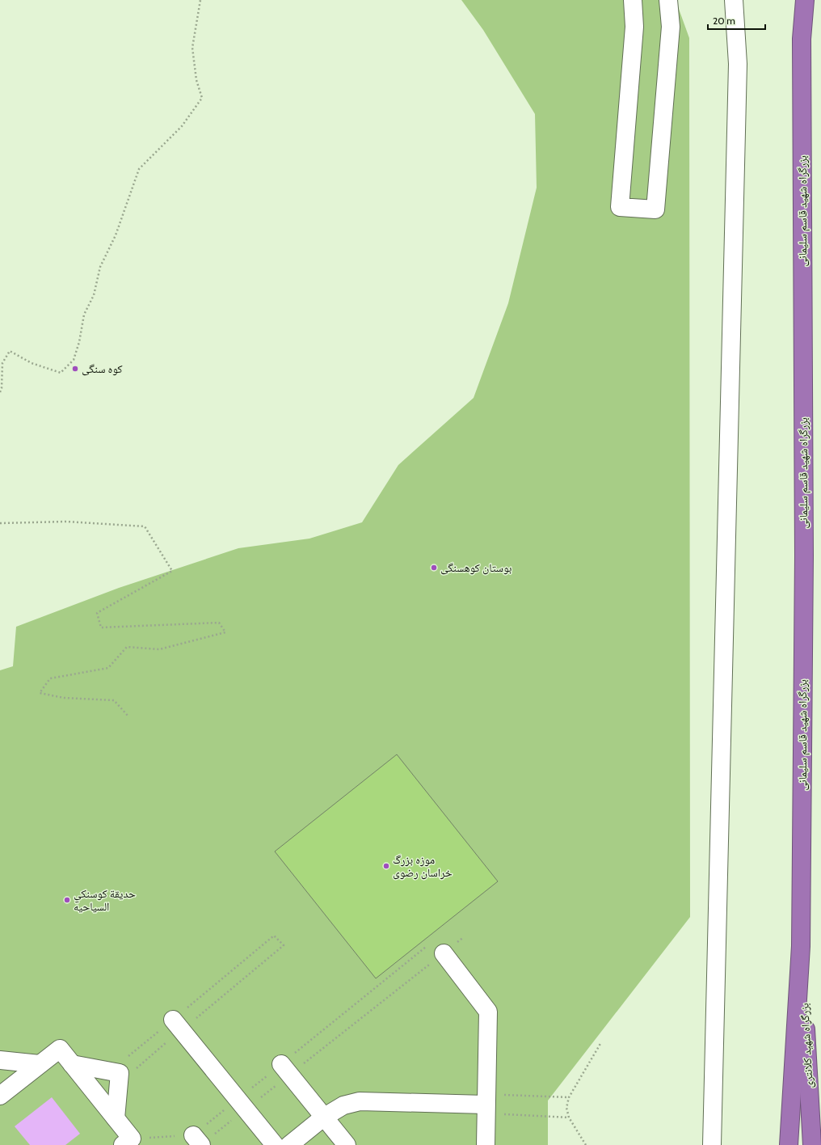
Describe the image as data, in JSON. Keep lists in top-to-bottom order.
{
  "streets": {
    "highway": ["بزرگراه شهید قاسم سلیمانی", "بزرگراه شهید کلانتری"]
  },
  "crossings": [
    ["بزرگراه شهید قاسم سلیمانی", "بزرگراه شهید کلانتری"]
  ],
  "places": [
    "کوه سنگی",
    "بوستان کوهسنگی",
    "موزه بزرگ خراسان رضوی",
    "حديقة كوسنكي السياحيه"
  ],
  "scale_bar": "20 m"
}
